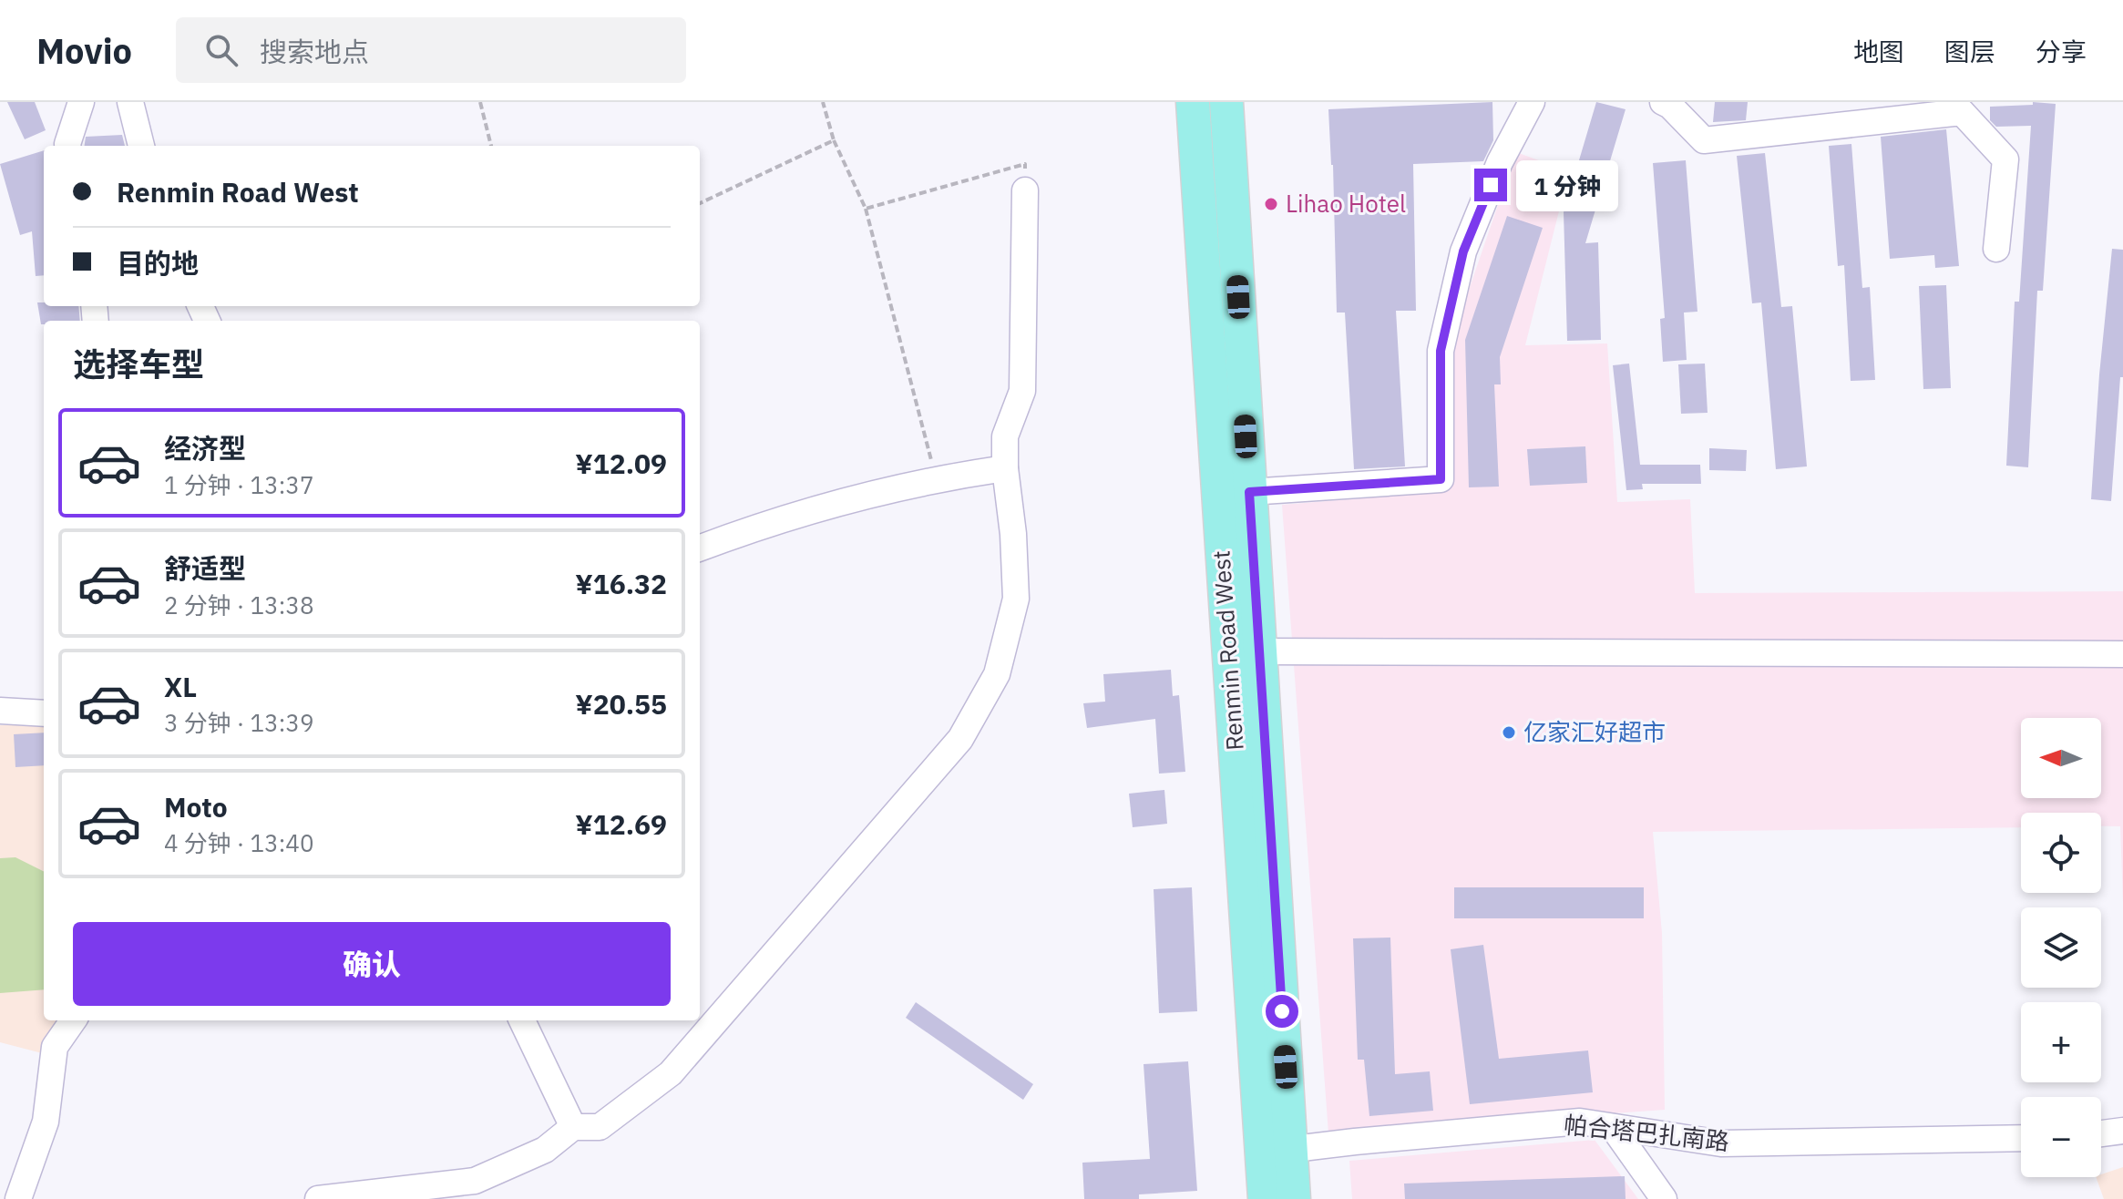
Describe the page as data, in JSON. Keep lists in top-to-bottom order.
{
  "streets": {
    "main road": ["Renmin Road West"],
    "street": ["帕合塔巴扎南路"]
  },
  "crossings": [
    ["Renmin Road West", "帕合塔巴扎南路"]
  ],
  "places": ["Lihao Hotel", "亿家汇好超市"],
  "north": "left",
  "page": {
    "header": "Movio",
    "search": "搜索地点",
    "nav": ["地图", "图层", "分享"],
    "banner": ["Renmin Road West", "目的地"],
    "bubble": "1 分钟",
    "heading": "选择车型",
    "list": [
      {
        "name": "经济型",
        "note": "1 分钟 · 13:37",
        "value": "¥12.09"
      },
      {
        "name": "舒适型",
        "note": "2 分钟 · 13:38",
        "value": "¥16.32"
      },
      {
        "name": "XL",
        "note": "3 分钟 · 13:39",
        "value": "¥20.55"
      },
      {
        "name": "Moto",
        "note": "4 分钟 · 13:40",
        "value": "¥12.69"
      }
    ],
    "map_buttons": ["+", "−"],
    "buttons": "确认"
  }
}
